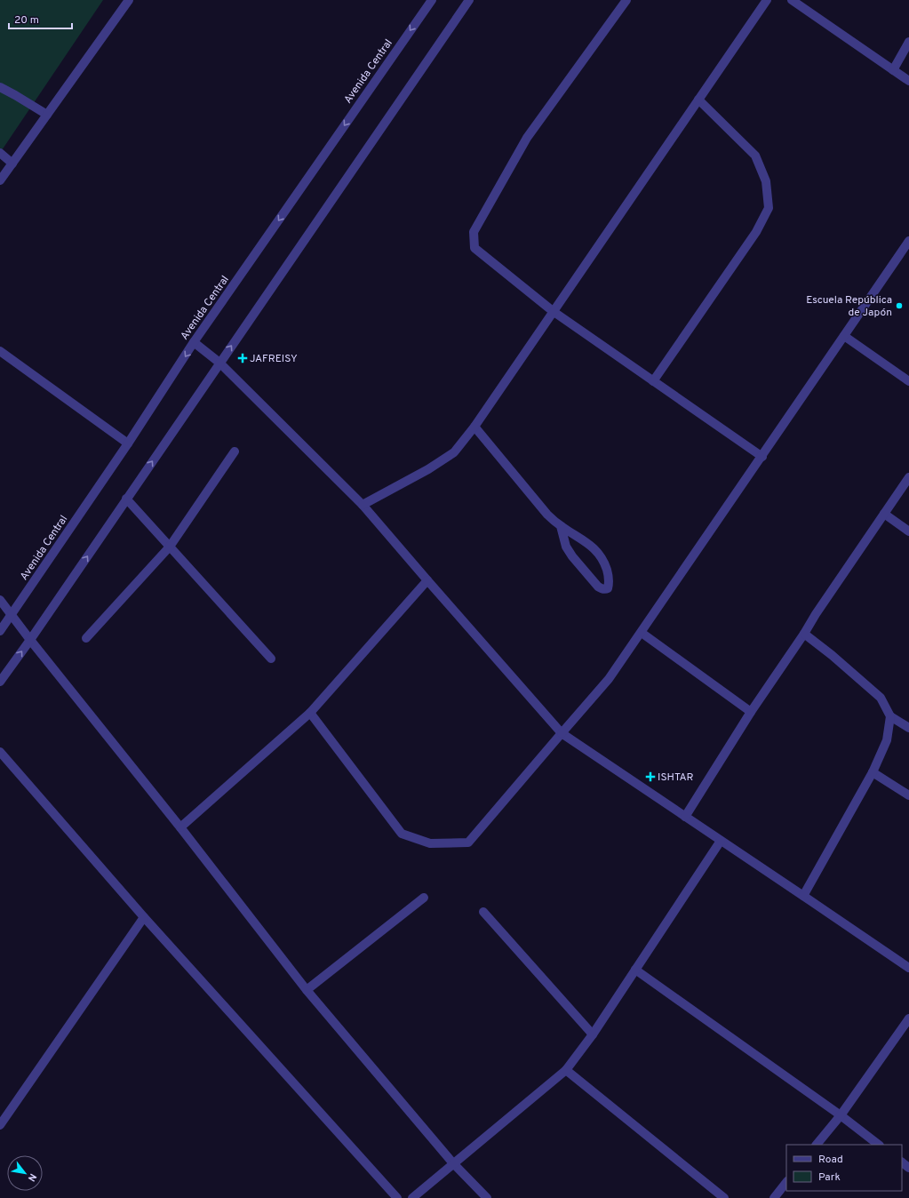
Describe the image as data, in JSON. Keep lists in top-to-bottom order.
{
  "streets": {
    "street": ["Avenida Central"]
  },
  "places": {
    "other": ["Escuela República de Japón"],
    "health": ["JAFREISY", "ISHTAR"]
  },
  "legend": ["Road", "Park"],
  "scale_bar": "20 m",
  "north": "bottom right"
}
